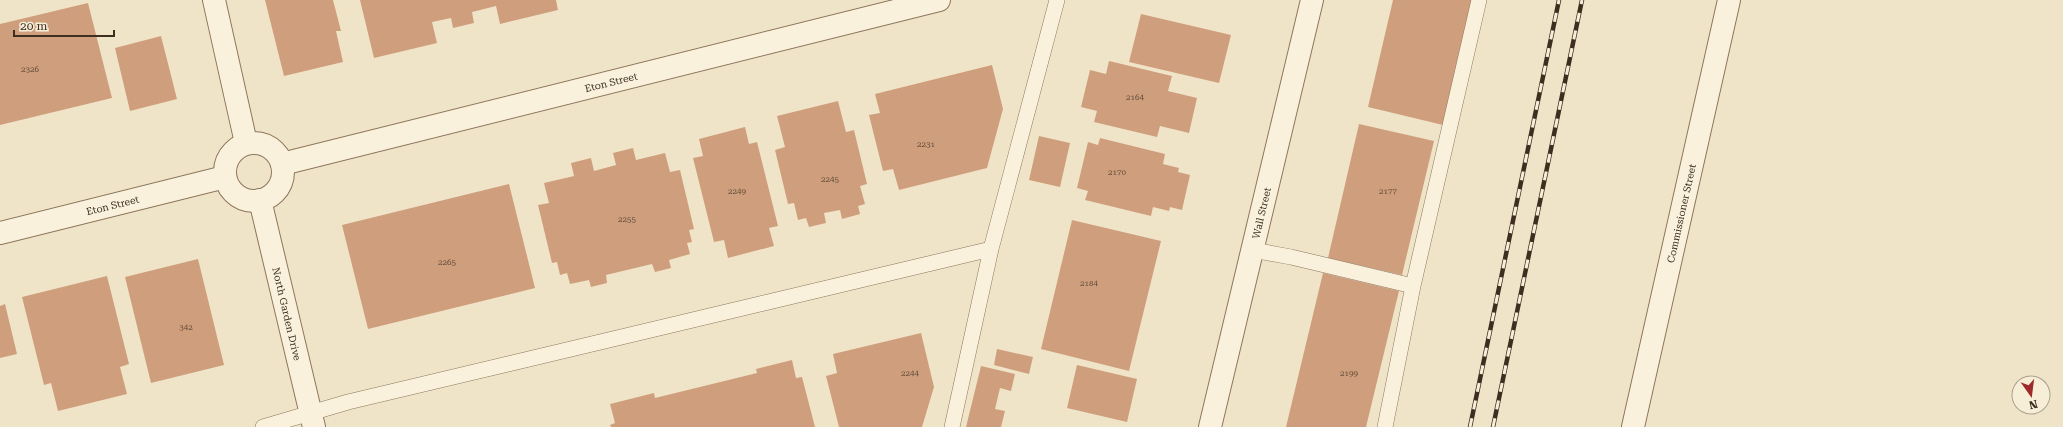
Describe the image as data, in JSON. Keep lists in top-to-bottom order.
{
  "streets": {
    "street": [
      "Eton Street",
      "Wall Street",
      "Commissioner Street",
      "North Garden Drive"
    ]
  },
  "crossings": [
    ["Eton Street", "North Garden Drive"]
  ],
  "house_numbers": [
    "2326",
    "2164",
    "2231",
    "2170",
    "2245",
    "2249",
    "2177",
    "2255",
    "2265",
    "2184",
    "342",
    "2244",
    "2199"
  ],
  "scale_bar": "20 m",
  "north": "bottom"
}
